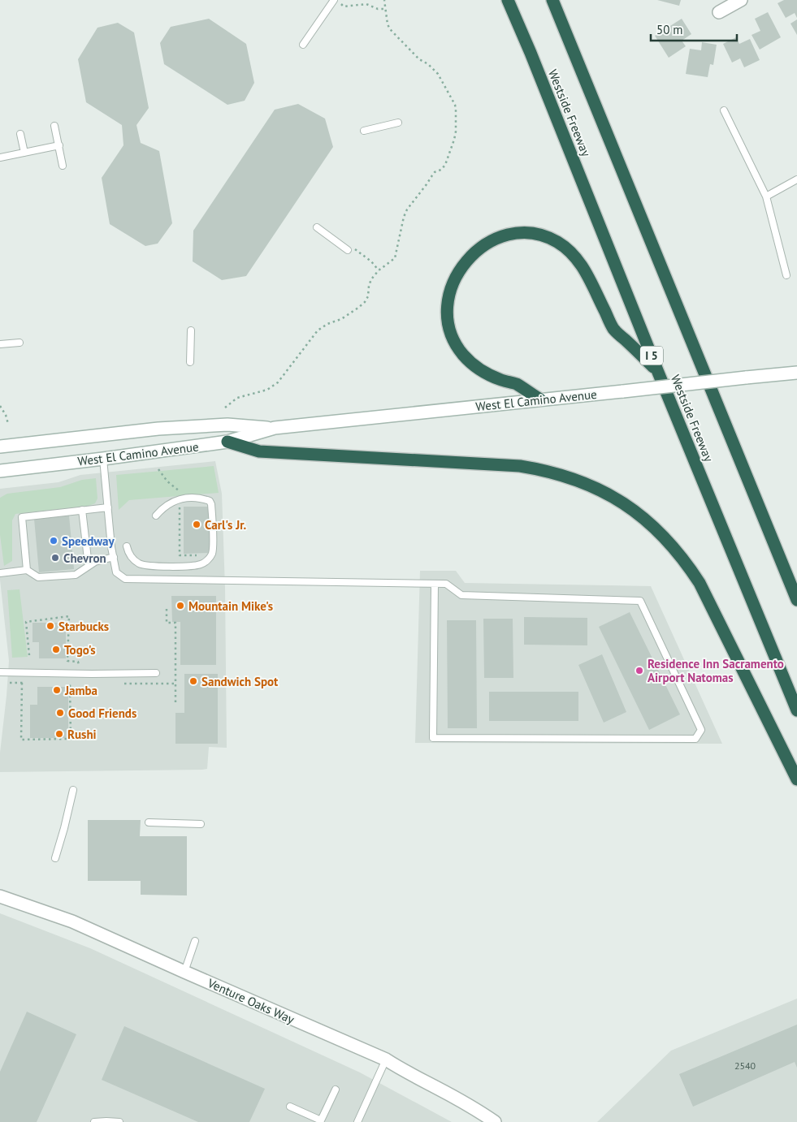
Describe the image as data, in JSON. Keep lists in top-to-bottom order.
{
  "streets": {
    "highway": ["Westside Freeway", "I 5"],
    "main road": ["West El Camino Avenue", "Venture Oaks Way"]
  },
  "places": [
    "Carl's Jr.",
    "Speedway",
    "Chevron",
    "Mountain Mike's",
    "Starbucks",
    "Togo's",
    "Residence Inn Sacramento Airport Natomas",
    "Sandwich Spot",
    "Jamba",
    "Good Friends",
    "Rushi"
  ],
  "house_numbers": ["2540"],
  "scale_bar": "50 m"
}
